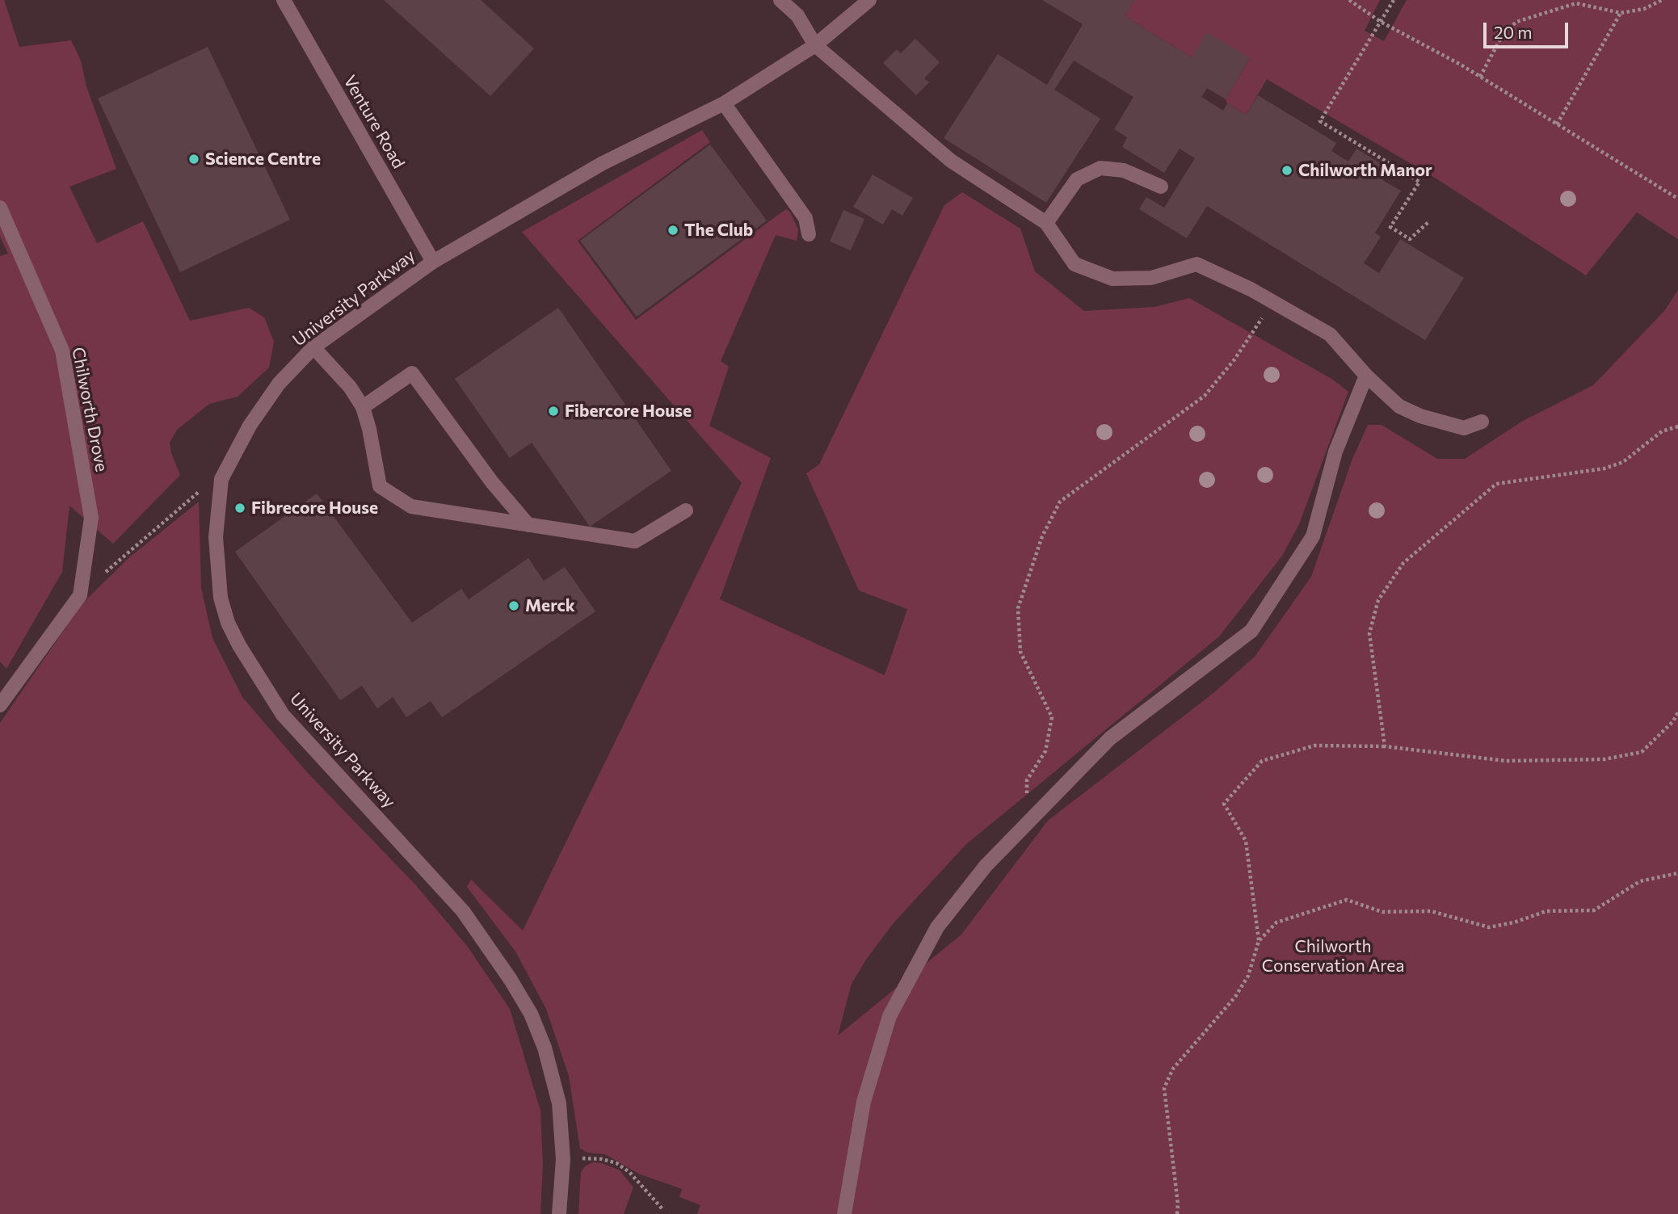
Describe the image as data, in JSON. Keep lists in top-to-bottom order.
{
  "streets": {
    "street": ["Venture Road", "University Parkway", "Chilworth Drove"]
  },
  "crossings": [
    ["Venture Road", "University Parkway"]
  ],
  "parks": ["Chilworth Conservation Area"],
  "places": [
    "Science Centre",
    "Chilworth Manor",
    "The Club",
    "Fibercore House",
    "Fibrecore House",
    "Merck"
  ],
  "scale_bar": "20 m"
}
